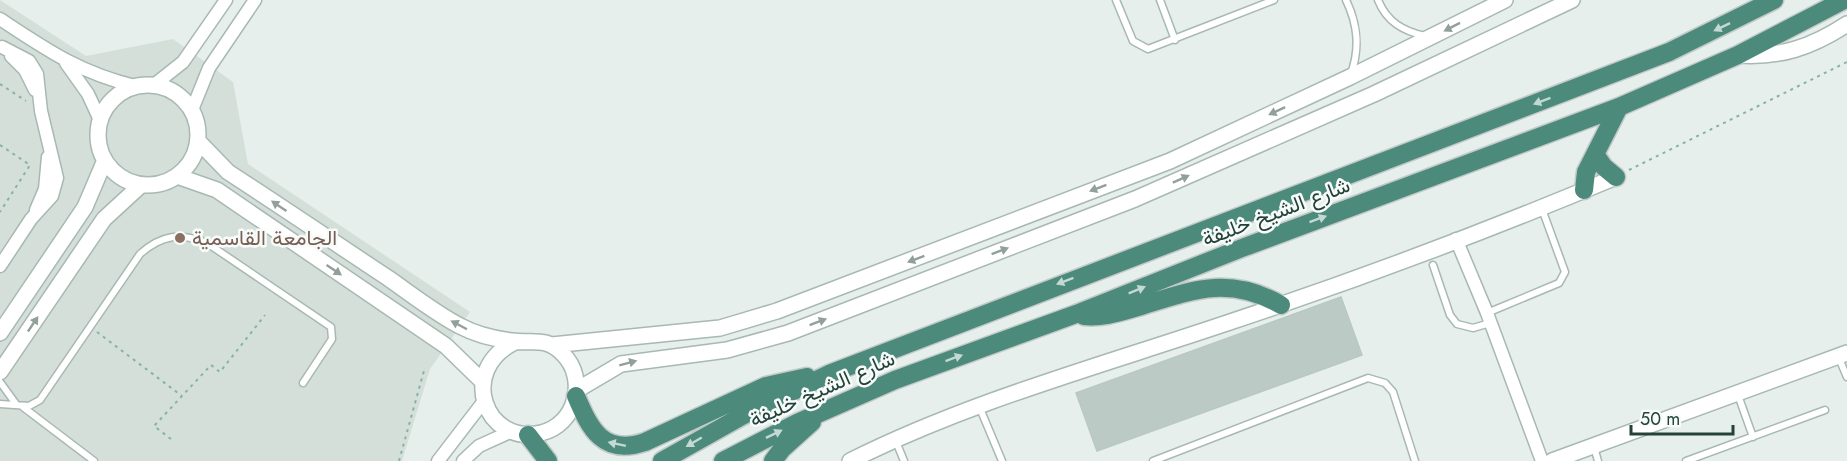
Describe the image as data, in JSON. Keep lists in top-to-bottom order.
{
  "streets": {
    "highway": ["شارع الشيخ خليفة"]
  },
  "places": ["الجامعة القاسمية"],
  "scale_bar": "50 m"
}
